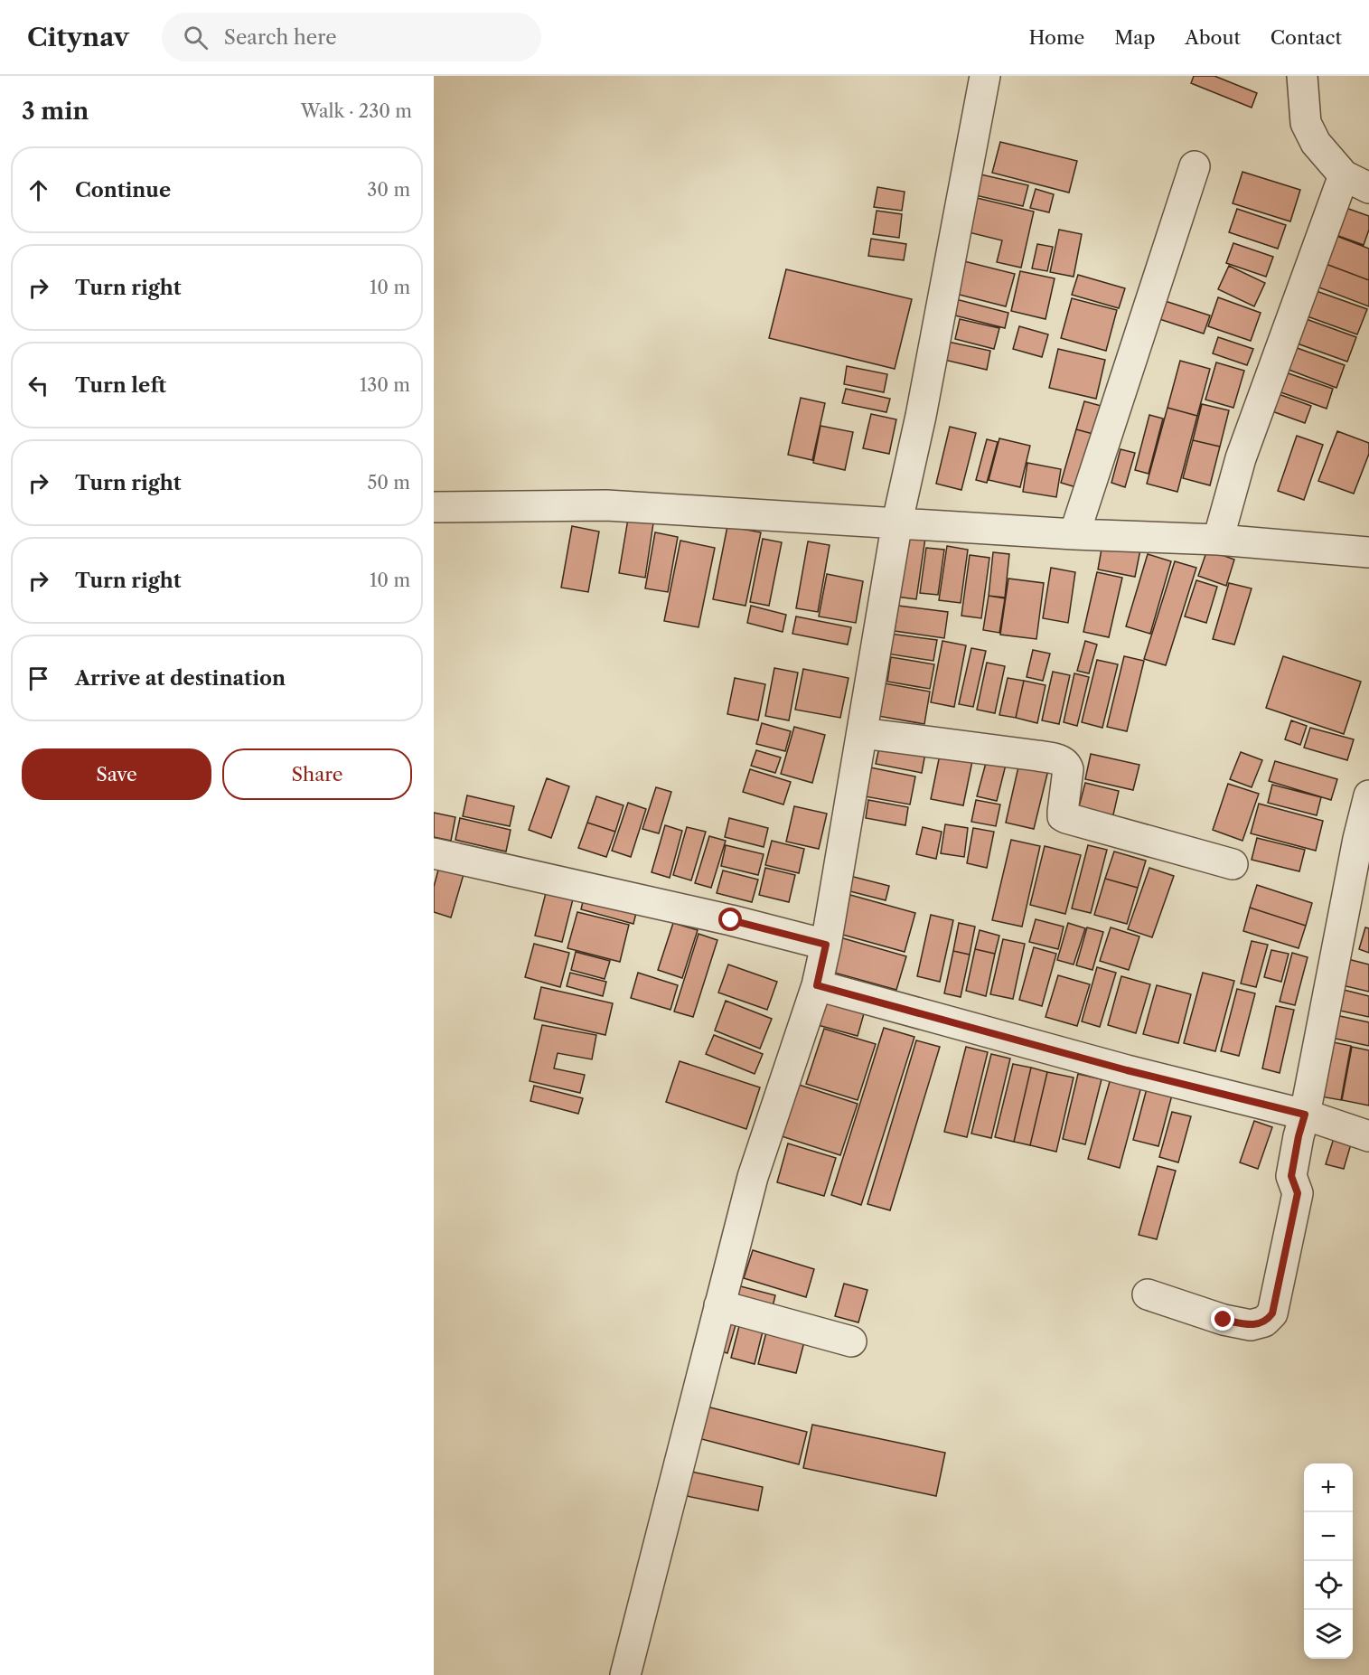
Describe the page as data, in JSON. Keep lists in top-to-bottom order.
{
  "page": {
    "header": "Citynav",
    "search": "Search here",
    "nav": [
      "Home",
      "Map",
      "About",
      "Contact"
    ],
    "heading": ["3 min", "Walk · 230 m"],
    "list": [
      ["Continue", "30 m"],
      ["Turn right", "10 m"],
      ["Turn left", "130 m"],
      ["Turn right", "50 m"],
      ["Turn right", "10 m"],
      "Arrive at destination"
    ],
    "buttons": ["Save", "Share"],
    "map_buttons": ["+", "−"]
  }
}
